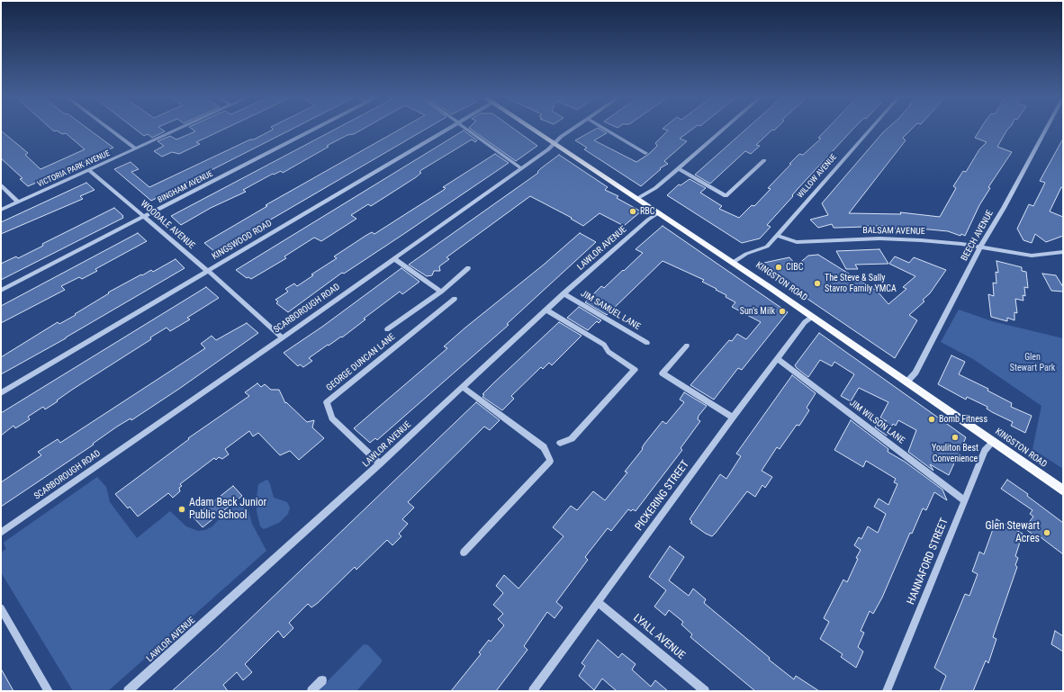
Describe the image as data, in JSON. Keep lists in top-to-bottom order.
{
  "streets": {
    "main road": ["KINGSTON ROAD"],
    "street": [
      "VICTORIA PARK AVENUE",
      "WILLOW AVENUE",
      "BINGHAM AVENUE",
      "WOODALE AVENUE",
      "BALSAM AVENUE",
      "BEECH AVENUE",
      "KINGSWOOD ROAD",
      "LAWLOR AVENUE",
      "SCARBOROUGH ROAD",
      "JIM SAMUEL LANE",
      "GEORGE DUNCAN LANE",
      "JIM WILSON LANE",
      "PICKERING STREET",
      "HANNAFORD STREET",
      "LYALL AVENUE"
    ]
  },
  "crossings": [
    ["VICTORIA PARK AVENUE", "WOODALE AVENUE"],
    ["WILLOW AVENUE", "BALSAM AVENUE"],
    ["BINGHAM AVENUE", "WOODALE AVENUE"],
    ["WOODALE AVENUE", "KINGSWOOD ROAD"],
    ["WOODALE AVENUE", "SCARBOROUGH ROAD"],
    ["BALSAM AVENUE", "BEECH AVENUE"],
    ["BEECH AVENUE", "KINGSTON ROAD"],
    ["LAWLOR AVENUE", "KINGSTON ROAD"],
    ["LAWLOR AVENUE", "JIM SAMUEL LANE"],
    ["LAWLOR AVENUE", "GEORGE DUNCAN LANE"],
    ["KINGSTON ROAD", "SCARBOROUGH ROAD"],
    ["KINGSTON ROAD", "PICKERING STREET"],
    ["KINGSTON ROAD", "HANNAFORD STREET"],
    ["JIM WILSON LANE", "PICKERING STREET"],
    ["JIM WILSON LANE", "HANNAFORD STREET"],
    ["PICKERING STREET", "LYALL AVENUE"]
  ],
  "parks": ["Glen Stewart Park"],
  "places": [
    "RBC",
    "CIBC",
    "The Steve & Sally Stavro Family YMCA",
    "Sun's Milk",
    "Bomb Fitness",
    "Youliton Best Convenience",
    "Adam Beck Junior Public School",
    "Glen Stewart Acres"
  ]
}
